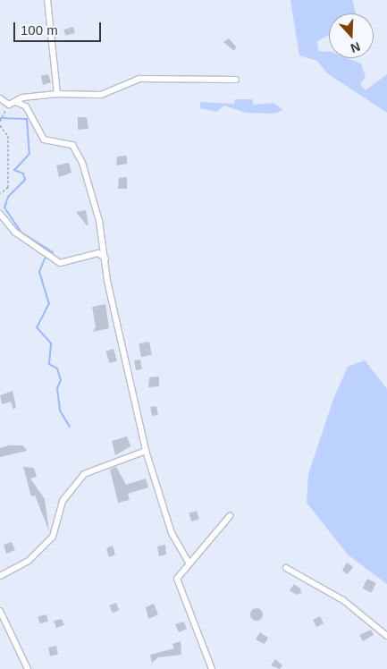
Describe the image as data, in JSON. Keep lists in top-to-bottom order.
{
  "scale_bar": "100 m",
  "north": "bottom"
}
